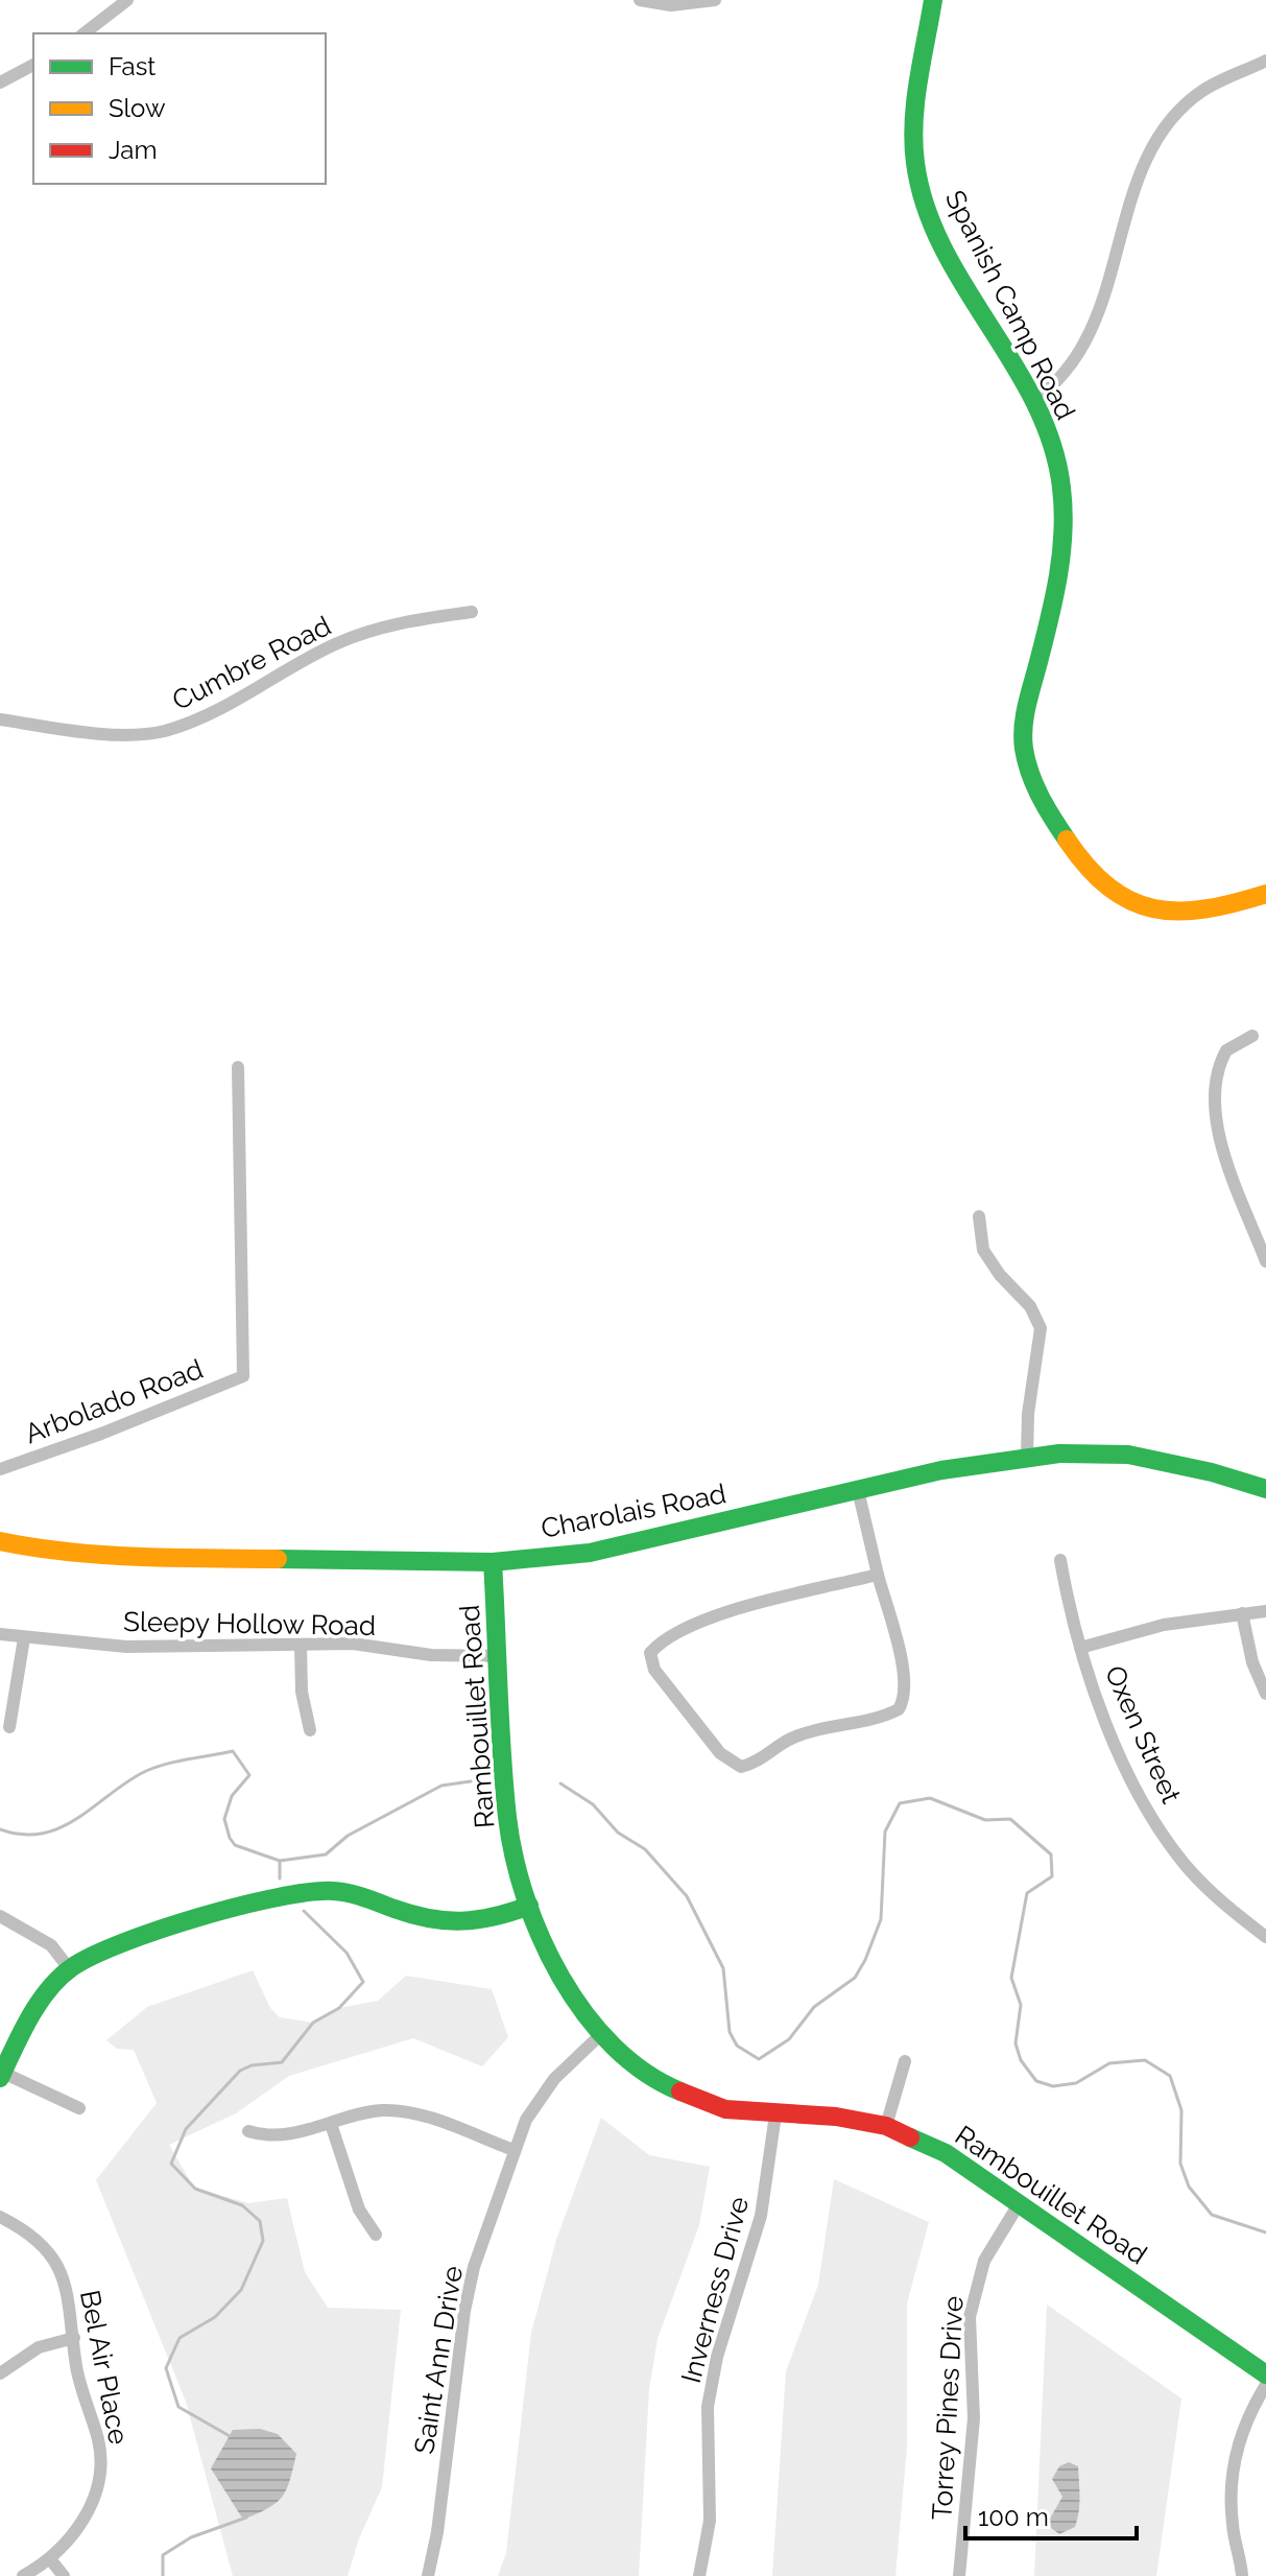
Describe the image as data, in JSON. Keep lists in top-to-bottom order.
{
  "streets": {
    "street": [
      "Spanish Camp Road",
      "Cumbre Road",
      "Arbolado Road",
      "Charolais Road",
      "Sleepy Hollow Road",
      "Rambouillet Road",
      "Oxen Street",
      "Inverness Drive",
      "Saint Ann Drive",
      "Bel Air Place",
      "Torrey Pines Drive"
    ]
  },
  "crossings": [
    ["Charolais Road", "Rambouillet Road"],
    ["Sleepy Hollow Road", "Rambouillet Road"],
    ["Rambouillet Road", "Inverness Drive"],
    ["Rambouillet Road", "Saint Ann Drive"],
    ["Rambouillet Road", "Torrey Pines Drive"]
  ],
  "legend": ["Fast", "Slow", "Jam"],
  "scale_bar": "100 m"
}
